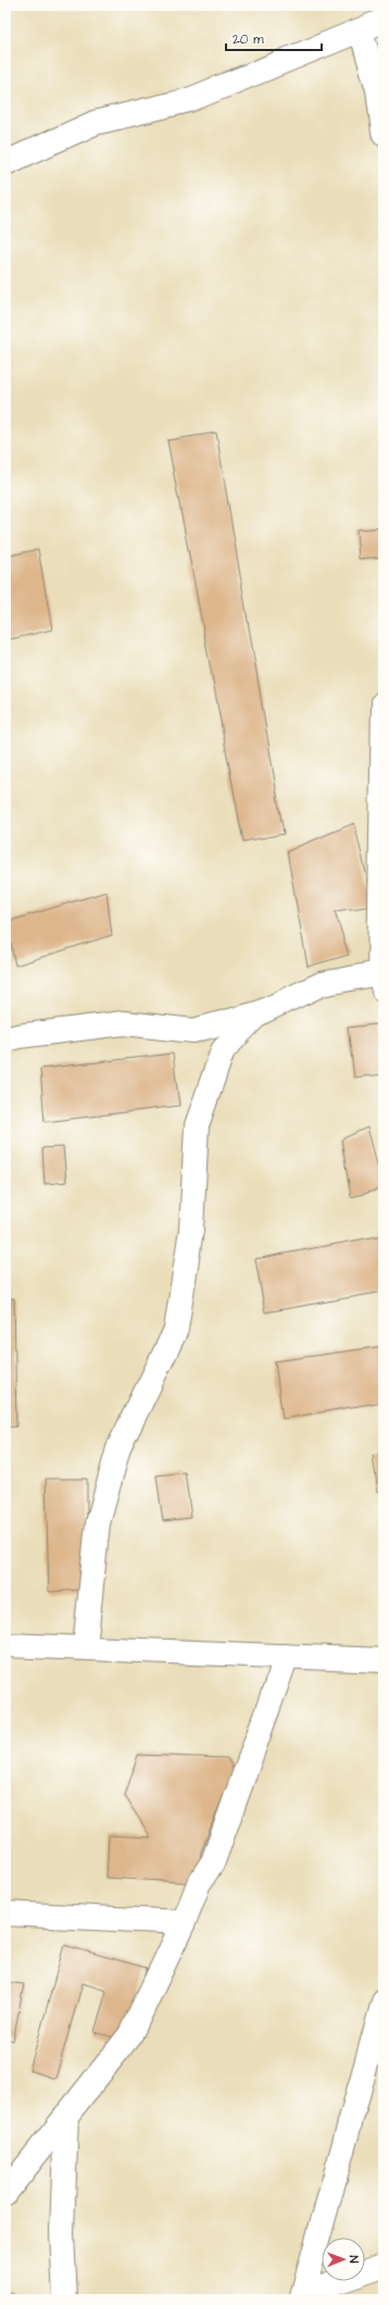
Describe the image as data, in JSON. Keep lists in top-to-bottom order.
{
  "scale_bar": "20 m",
  "north": "right"
}
